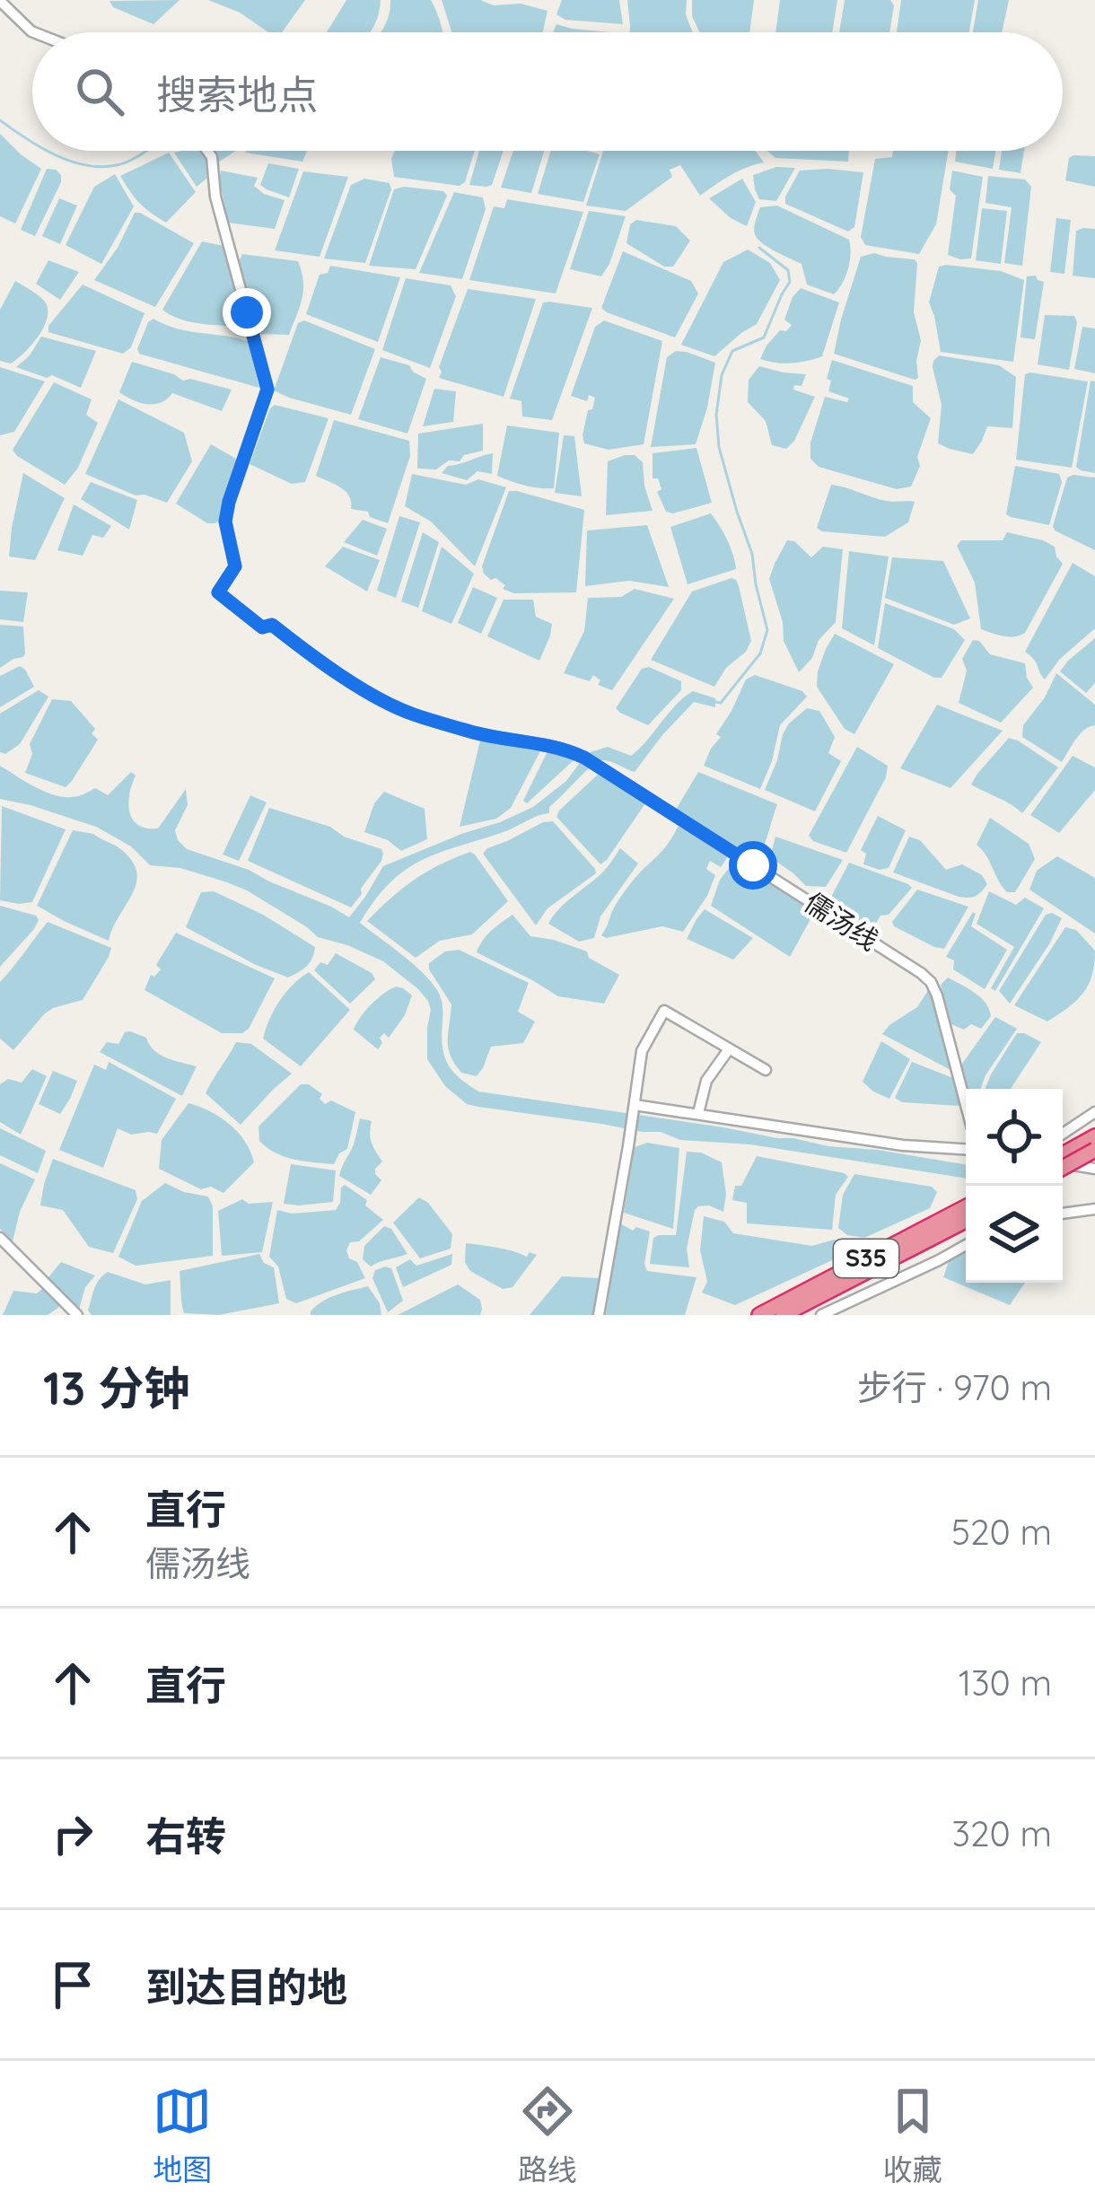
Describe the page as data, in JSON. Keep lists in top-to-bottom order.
{
  "streets": {
    "highway": ["S35"],
    "street": ["儒汤线"]
  },
  "page": {
    "search": "搜索地点",
    "heading": ["13 分钟", "步行 · 970 m"],
    "list": [
      ["直行", "儒汤线", "520 m"],
      ["直行", "130 m"],
      ["右转", "320 m"],
      "到达目的地"
    ],
    "nav": ["地图", "路线", "收藏"]
  }
}
